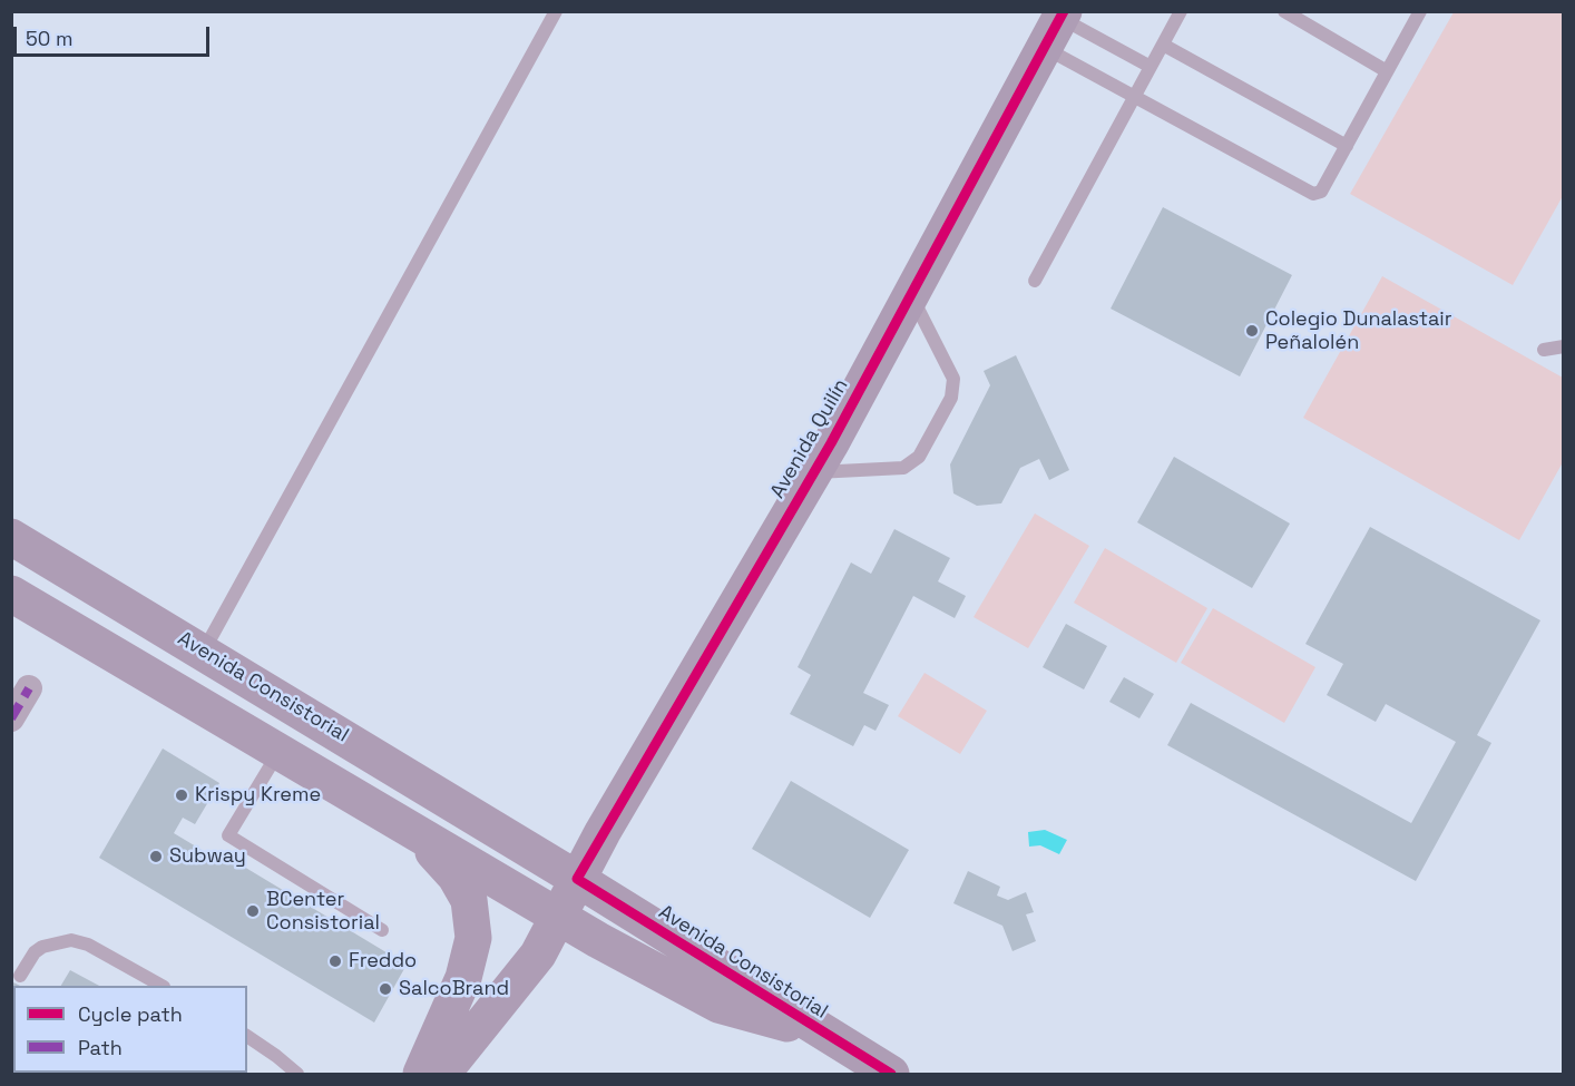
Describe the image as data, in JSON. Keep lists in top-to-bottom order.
{
  "streets": {
    "main road": ["Avenida Quilín", "Avenida Consistorial"]
  },
  "crossings": [
    ["Avenida Quilín", "Avenida Consistorial"]
  ],
  "places": [
    "Colegio Dunalastair Peñalolén",
    "Krispy Kreme",
    "Subway",
    "BCenter Consistorial",
    "Freddo",
    "SalcoBrand"
  ],
  "legend": ["Cycle path", "Path"],
  "scale_bar": "50 m"
}
